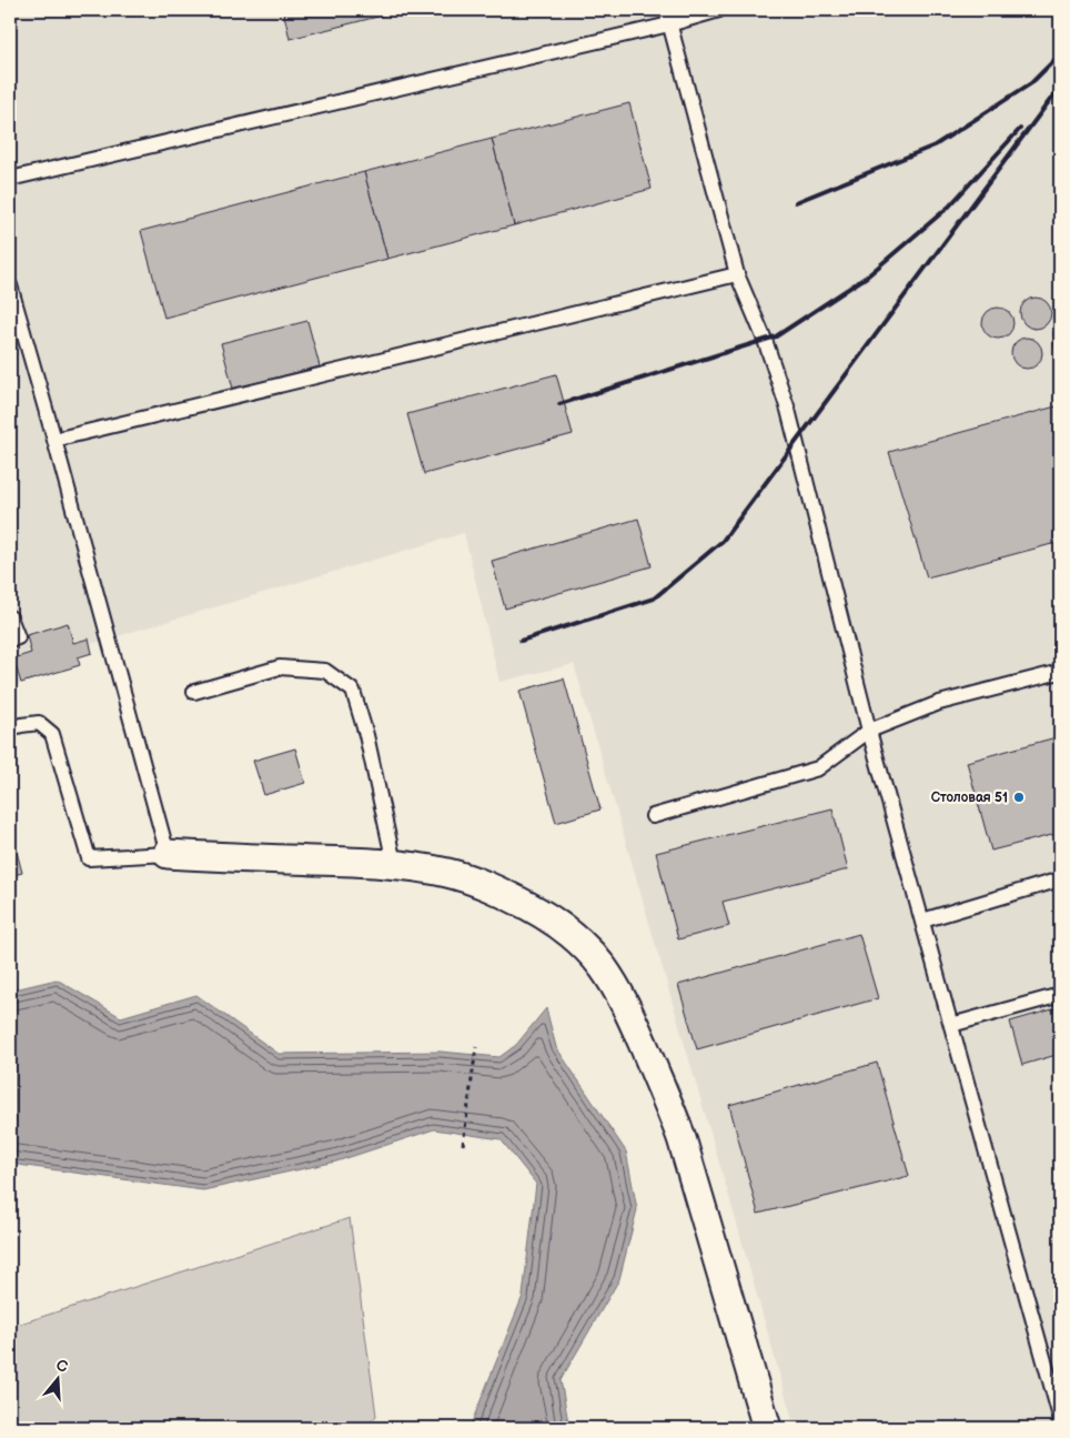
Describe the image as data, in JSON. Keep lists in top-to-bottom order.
{
  "places": ["Столовая 51"],
  "north": "top"
}
